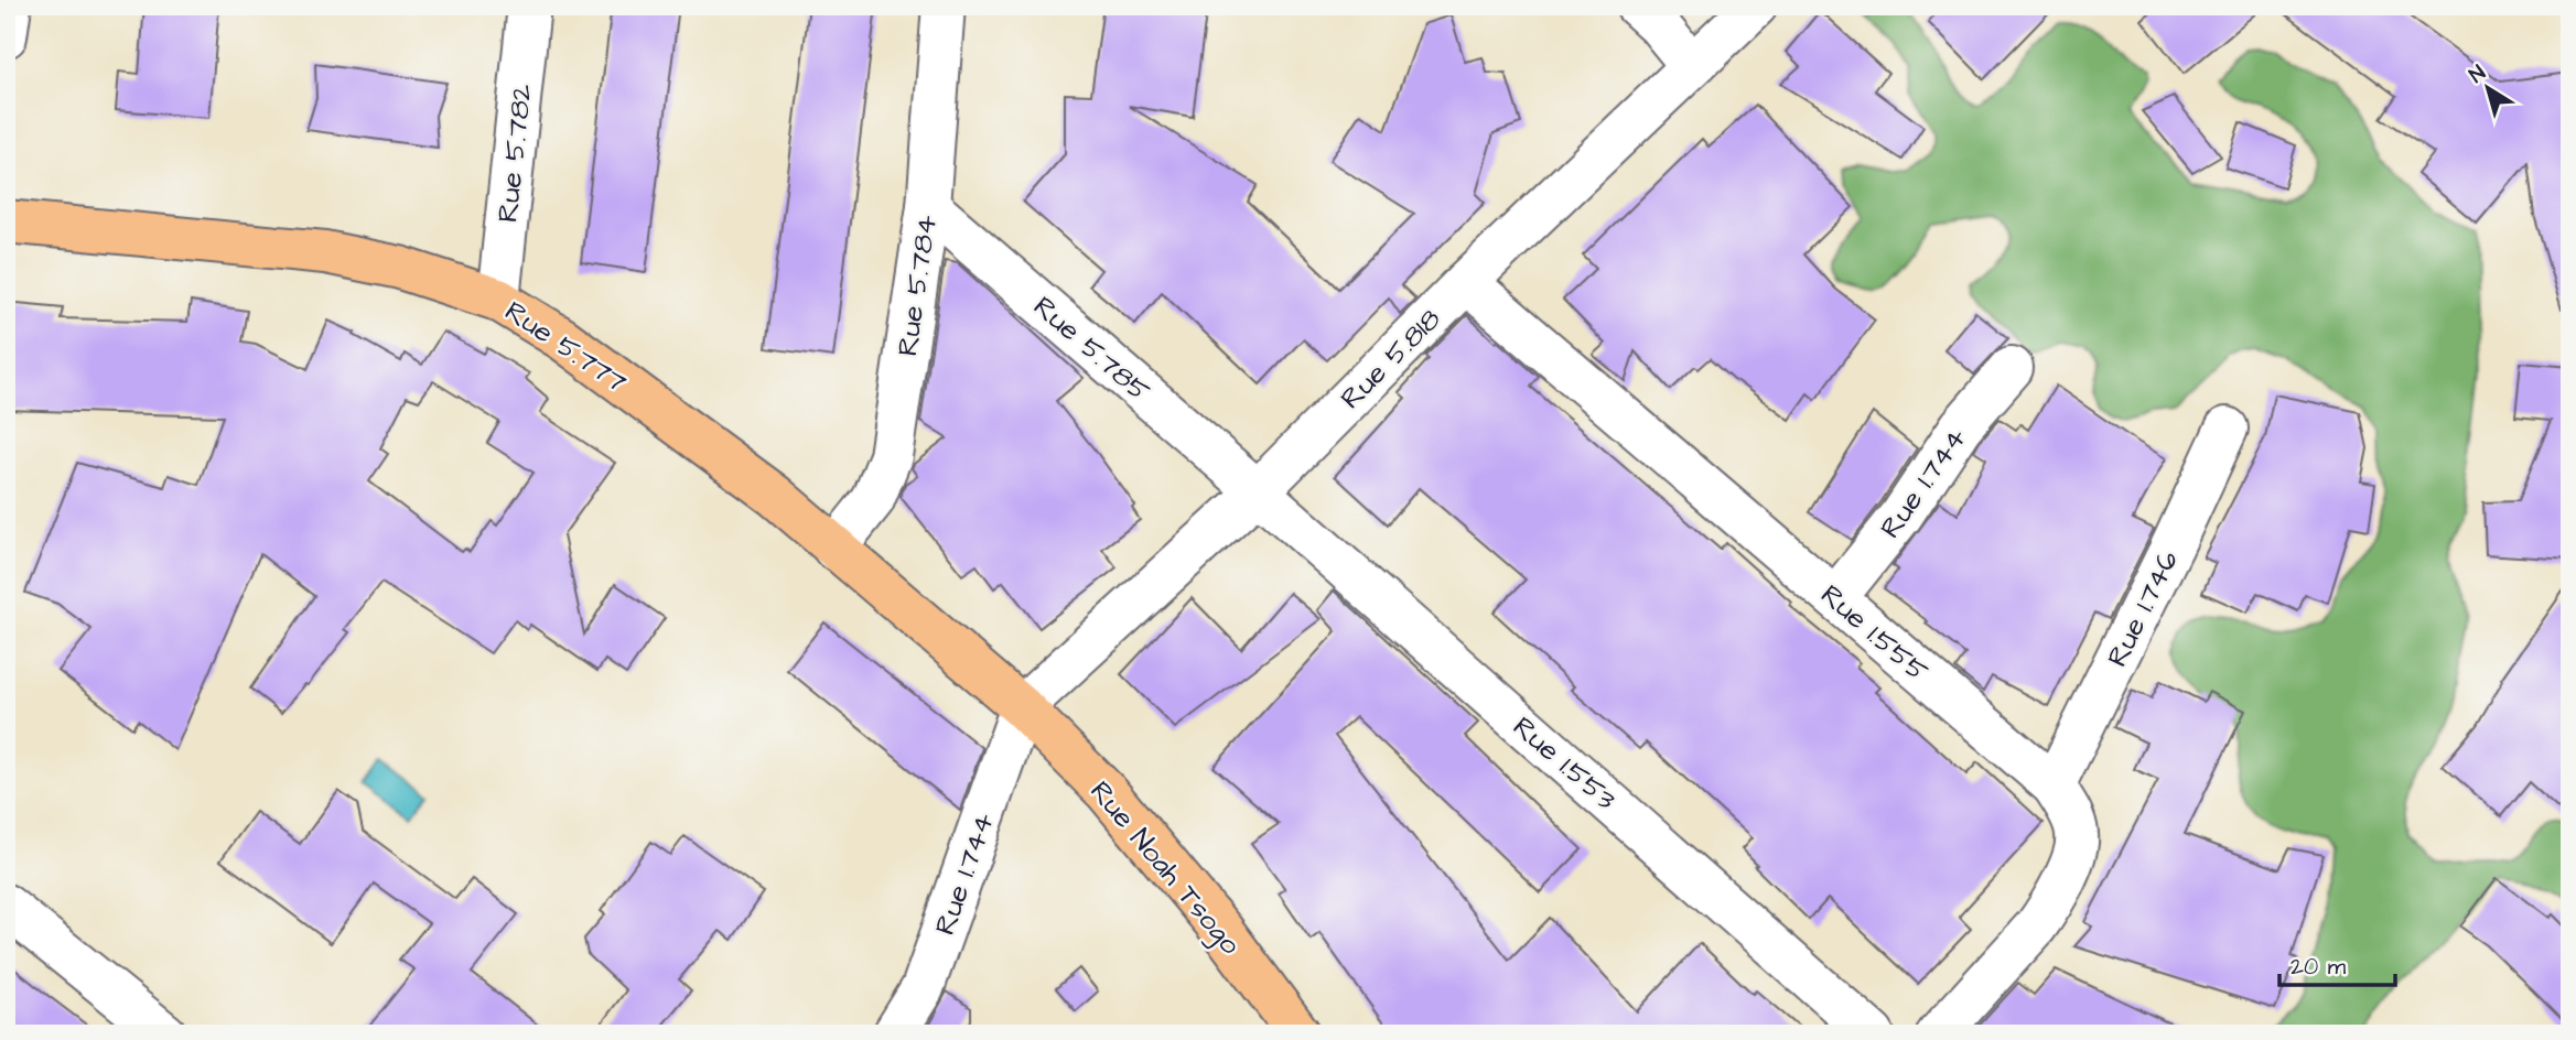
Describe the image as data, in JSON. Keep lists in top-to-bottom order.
{
  "streets": {
    "main road": ["Rue 5.777", "Rue Noah Tsogo"],
    "street": [
      "Rue 5.782",
      "Rue 5.784",
      "Rue 5.785",
      "Rue 5.818",
      "Rue 1.744",
      "Rue 1.746",
      "Rue 1.555",
      "Rue 1.553"
    ]
  },
  "crossings": [
    ["Rue 5.782", "Rue 5.777"],
    ["Rue 5.784", "Rue 5.777"],
    ["Rue 5.784", "Rue 5.785"],
    ["Rue 5.777", "Rue 5.818"],
    ["Rue 5.777", "Rue 1.744"],
    ["Rue 5.777", "Rue Noah Tsogo"],
    ["Rue 5.785", "Rue 5.818"],
    ["Rue 5.785", "Rue 1.553"],
    ["Rue 5.818", "Rue 1.744"],
    ["Rue 5.818", "Rue 1.555"],
    ["Rue 5.818", "Rue 1.553"],
    ["Rue 5.818", "Rue Noah Tsogo"],
    ["Rue 1.744", "Rue 1.555"],
    ["Rue 1.744", "Rue Noah Tsogo"],
    ["Rue 1.746", "Rue 1.555"]
  ],
  "scale_bar": "20 m",
  "north": "top left"
}
